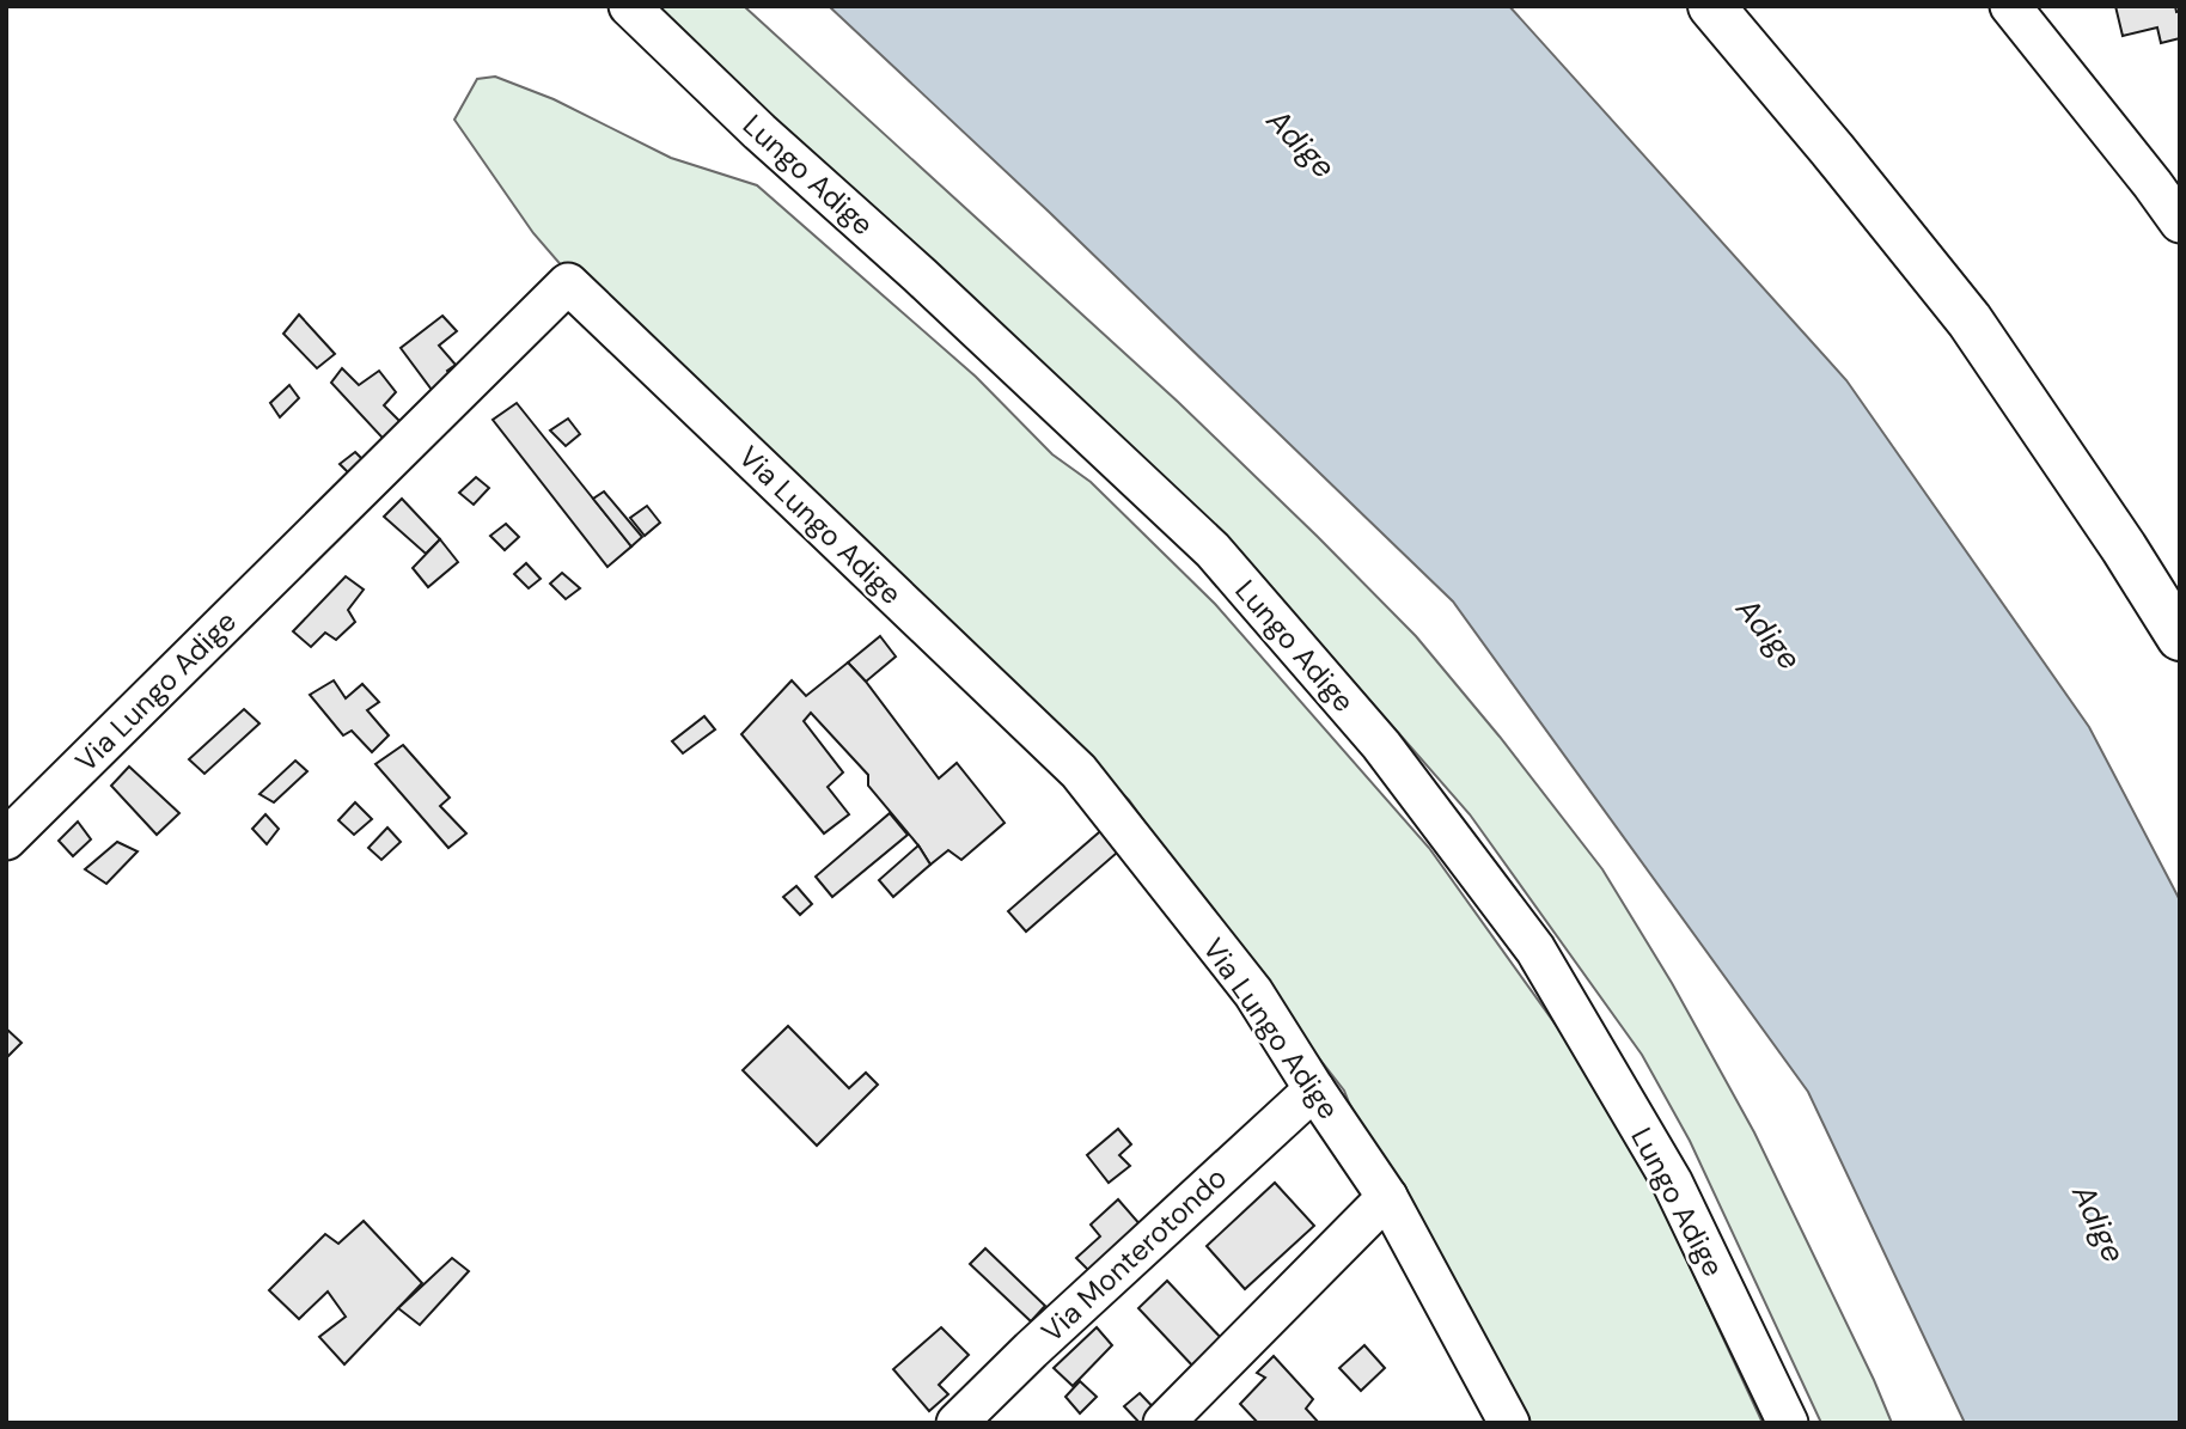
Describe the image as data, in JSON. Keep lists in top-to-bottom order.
{
  "streets": {
    "street": ["Lungo Adige", "Via Lungo Adige", "Via Monterotondo"]
  },
  "crossings": [
    ["Via Lungo Adige", "Via Monterotondo"]
  ],
  "water": ["Adige"]
}
